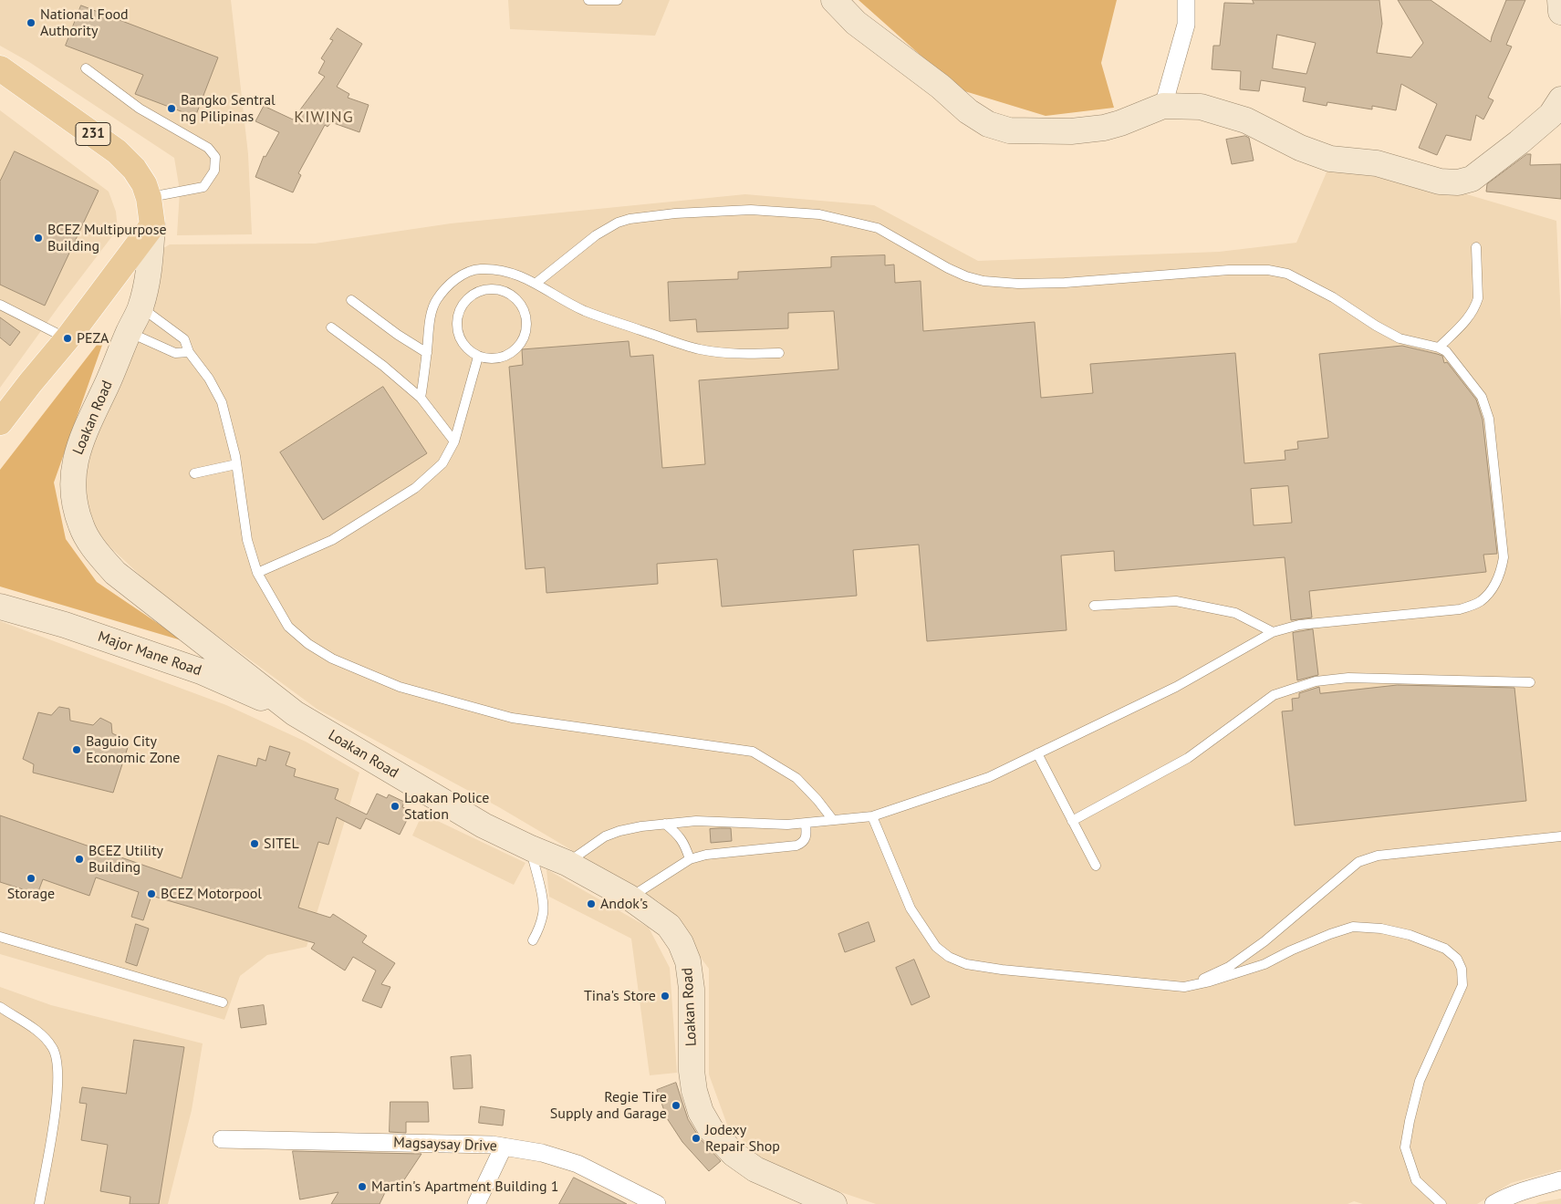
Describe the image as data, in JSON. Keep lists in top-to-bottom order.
{
  "streets": {
    "main road": ["231", "Loakan Road", "Major Mane Road"],
    "street": ["Magsaysay Drive"]
  },
  "crossings": [
    ["Loakan Road", "Major Mane Road"]
  ],
  "districts": ["KIWING"],
  "places": [
    "National Food Authority",
    "Bangko Sentral ng Pilipinas",
    "BCEZ Multipurpose Building",
    "PEZA",
    "Baguio City Economic Zone",
    "Loakan Police Station",
    "SITEL",
    "BCEZ Utility Building",
    "Storage",
    "BCEZ Motorpool",
    "Andok's",
    "Tina's Store",
    "Regie Tire Supply and Garage",
    "Jodexy Repair Shop",
    "Martin's Apartment Building 1"
  ]
}
